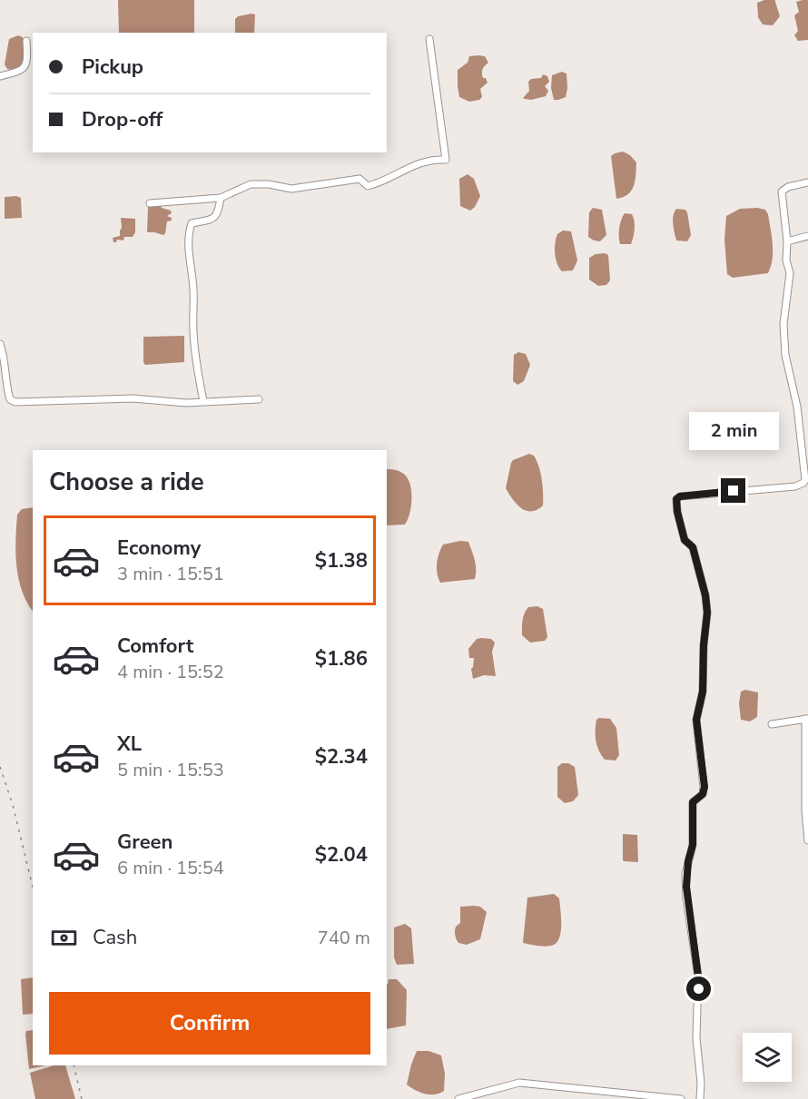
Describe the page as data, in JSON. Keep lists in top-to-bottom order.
{
  "page": {
    "banner": ["Pickup", "Drop-off"],
    "bubble": "2 min",
    "heading": "Choose a ride",
    "list": [
      {
        "name": "Economy",
        "note": "3 min · 15:51",
        "value": "$1.38"
      },
      {
        "name": "Comfort",
        "note": "4 min · 15:52",
        "value": "$1.86"
      },
      {
        "name": "XL",
        "note": "5 min · 15:53",
        "value": "$2.34"
      },
      {
        "name": "Green",
        "note": "6 min · 15:54",
        "value": "$2.04"
      }
    ],
    "pay": ["Cash", "740 m"],
    "buttons": "Confirm"
  }
}
